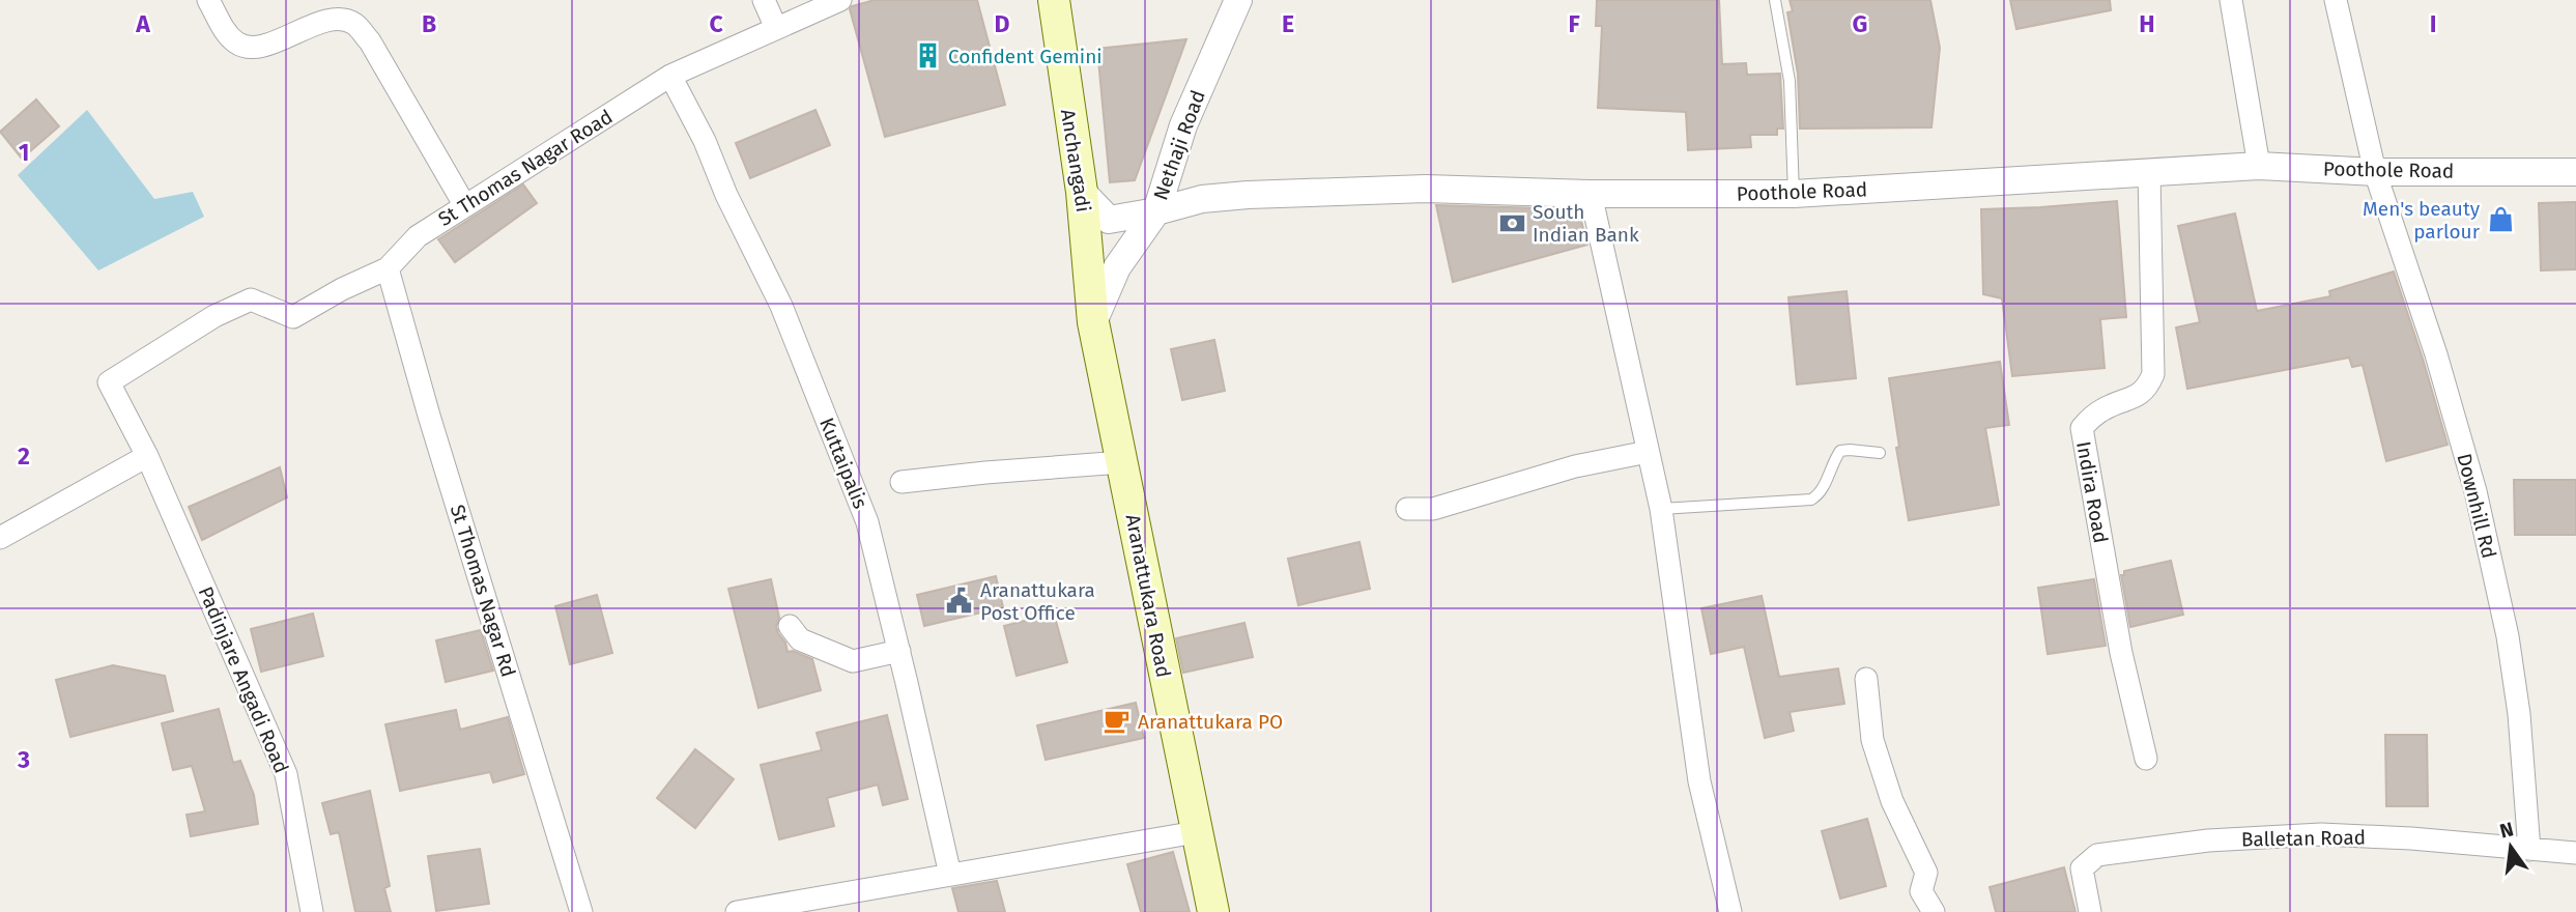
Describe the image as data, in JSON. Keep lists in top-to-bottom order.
{
  "streets": {
    "main road": ["Anchangadi", "Aranattukara Road"],
    "street": [
      "Nethaji Road",
      "St Thomas Nagar Road",
      "Poothole Road",
      "Kuttaipalis",
      "Indira Road",
      "Downhill Rd",
      "St Thomas Nagar Rd",
      "Padinjare Angadi Road",
      "Balletan Road"
    ]
  },
  "crossings": [
    ["Nethaji Road", "Anchangadi"],
    ["Nethaji Road", "Poothole Road"],
    ["Anchangadi", "Aranattukara Road"],
    ["St Thomas Nagar Road", "Kuttaipalis"],
    ["St Thomas Nagar Road", "St Thomas Nagar Rd"],
    ["St Thomas Nagar Road", "Padinjare Angadi Road"],
    ["Poothole Road", "Indira Road"],
    ["Poothole Road", "Downhill Rd"],
    ["Downhill Rd", "Balletan Road"],
    ["St Thomas Nagar Rd", "Padinjare Angadi Road"]
  ],
  "places": {
    "building": ["Confident Gemini"],
    "shop": ["Men's beauty parlour"],
    "bank": ["South Indian Bank"],
    "public building": ["Aranattukara Post Office"],
    "cafe": ["Aranattukara PO"]
  },
  "north": "top",
  "grid": {
    "columns": [
      "A",
      "B",
      "C",
      "D",
      "E",
      "F",
      "G",
      "H",
      "I"
    ],
    "rows": ["1", "2", "3"]
  }
}
